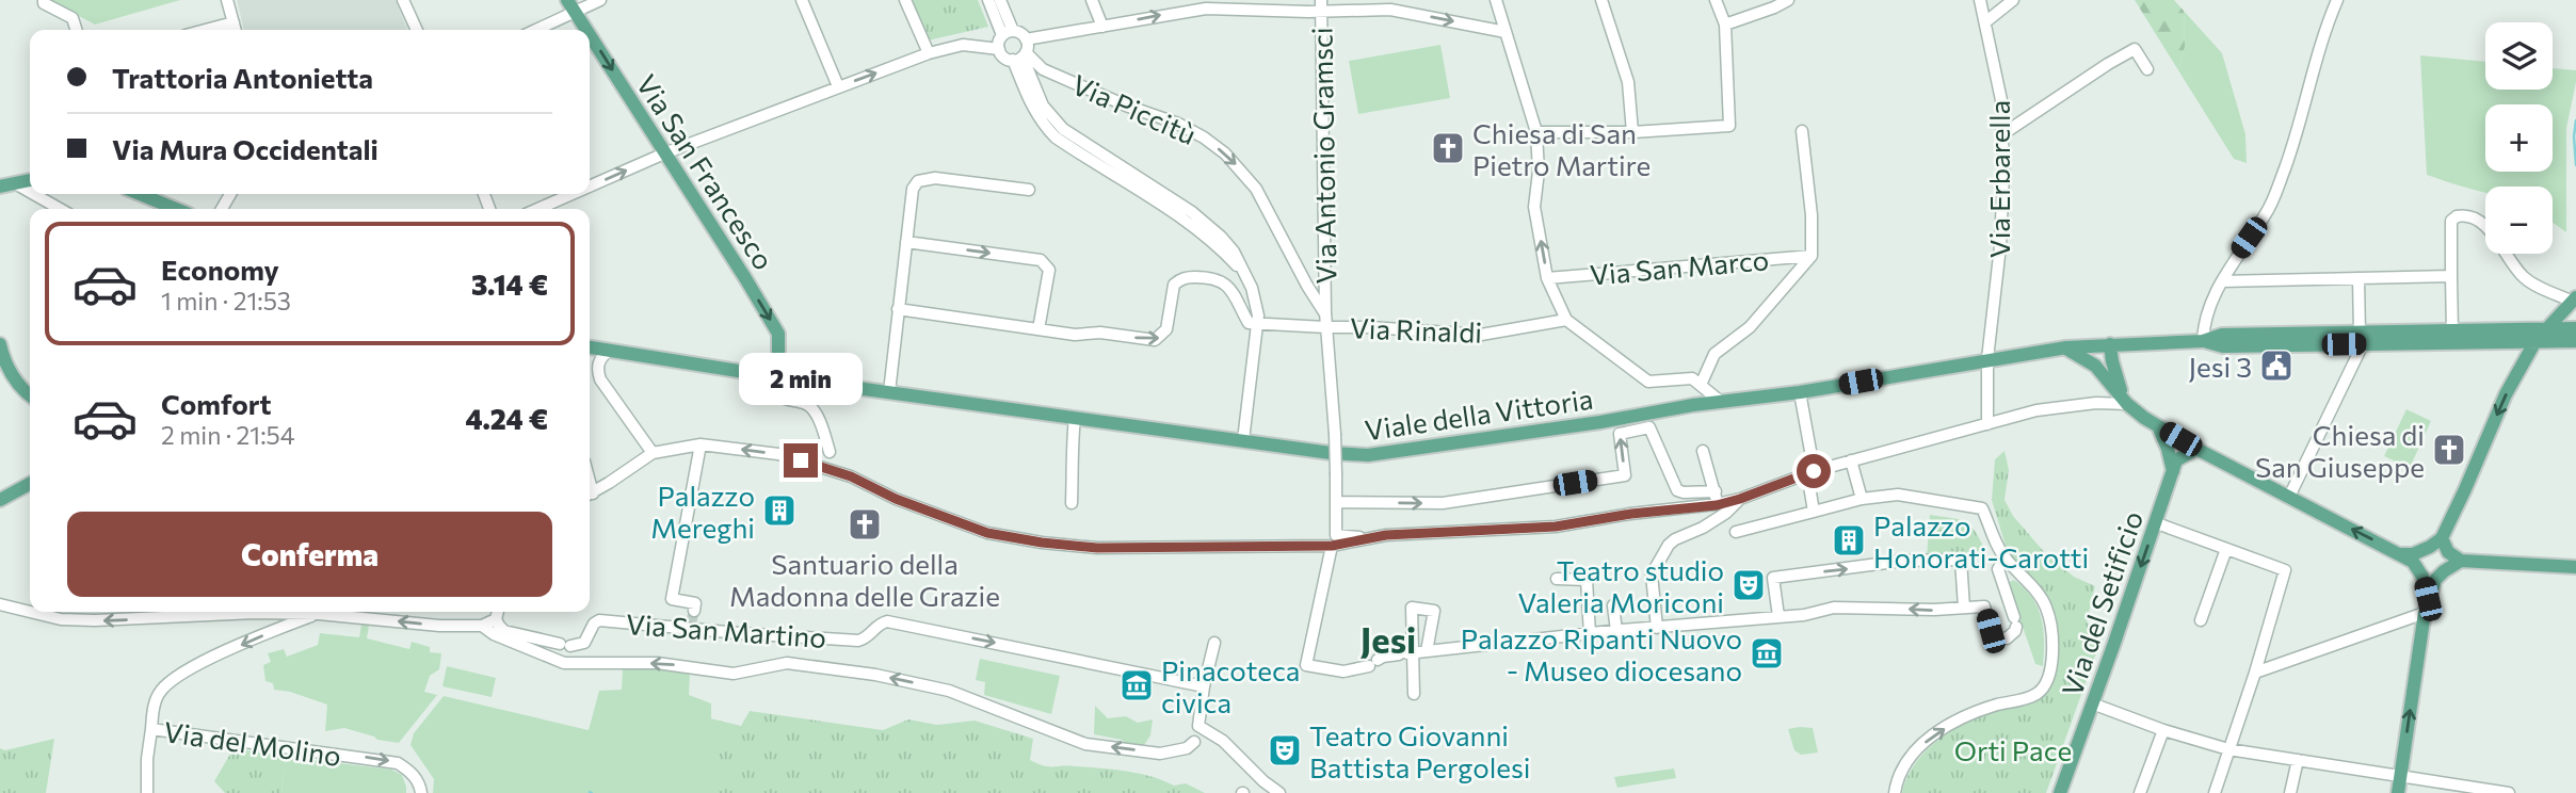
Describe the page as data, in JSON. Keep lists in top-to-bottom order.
{
  "streets": {
    "main road": ["Via San Francesco", "Viale della Vittoria", "Via del Setificio"],
    "street": [
      "Via Piccitù",
      "Via Antonio Gramsci",
      "Via Erbarella",
      "Via San Marco",
      "Via Rinaldi",
      "Via San Martino",
      "Via del Molino"
    ]
  },
  "crossings": [
    ["Via Piccitù", "Via Antonio Gramsci"],
    ["Via Antonio Gramsci", "Via Rinaldi"],
    ["Via San Francesco", "Viale della Vittoria"],
    ["Via Erbarella", "Viale della Vittoria"]
  ],
  "one_way": ["Via San Francesco", "Via del Setificio"],
  "districts": ["Jesi"],
  "parks": ["Orti Pace"],
  "places": {
    "church": ["Chiesa di San Pietro Martire", "Chiesa di San Giuseppe", "Santuario della Madonna delle Grazie"],
    "public building": ["Jesi 3"],
    "building": ["Palazzo Mereghi", "Palazzo Honorati-Carotti"],
    "theatre": ["Teatro studio Valeria Moriconi", "Teatro Giovanni Battista Pergolesi"],
    "museum": ["Palazzo Ripanti Nuovo - Museo diocesano", "Pinacoteca civica"]
  },
  "page": {
    "map_buttons": ["+", "−"],
    "banner": ["Trattoria Antonietta", "Via Mura Occidentali"],
    "list": [
      {
        "name": "Economy",
        "note": "1 min · 21:53",
        "value": "3.14 €"
      },
      {
        "name": "Comfort",
        "note": "2 min · 21:54",
        "value": "4.24 €"
      }
    ],
    "bubble": "2 min",
    "buttons": "Conferma"
  }
}
